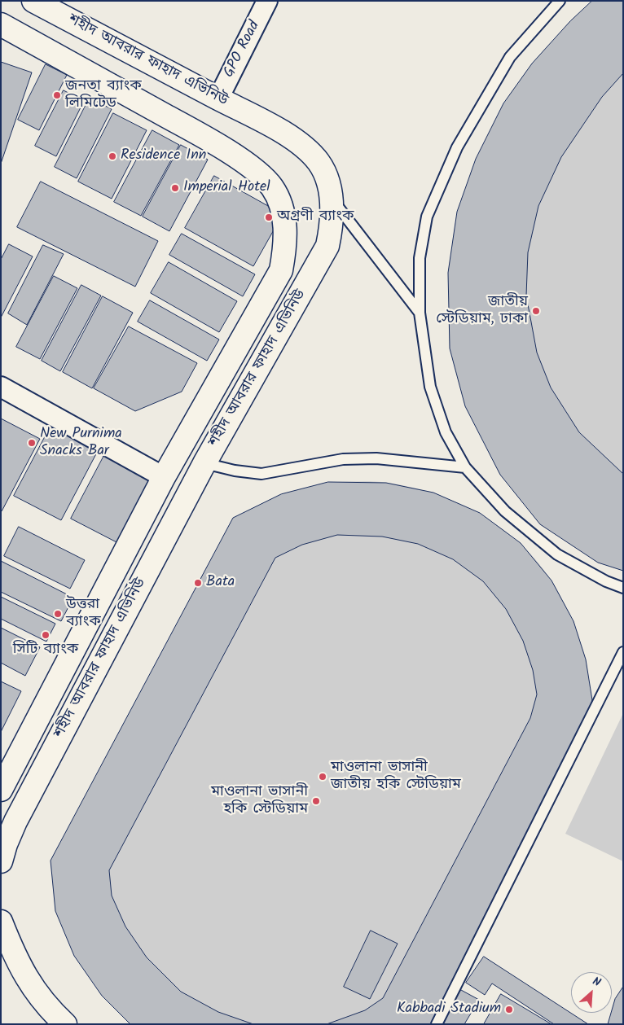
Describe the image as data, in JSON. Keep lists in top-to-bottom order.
{
  "streets": {
    "main road": ["শহীদ আবরার ফাহাদ এভিনিউ"],
    "street": ["GPO Road"]
  },
  "crossings": [
    ["GPO Road", "শহীদ আবরার ফাহাদ এভিনিউ"]
  ],
  "places": [
    "জনতা ব্যাংক লিমিটেড",
    "Residence Inn",
    "Imperial Hotel",
    "অগ্রণী ব্যাংক",
    "জাতীয় স্টেডিয়াম, ঢাকা",
    "New Purnima Snacks Bar",
    "Bata",
    "উত্তরা ব্যাংক",
    "সিটি ব্যাংক",
    "মাওলানা ভাসানী জাতীয় হকি স্টেডিয়াম",
    "মাওলানা ভাসানী হকি স্টেডিয়াম",
    "Kabbadi Stadium"
  ],
  "north": "top right"
}
